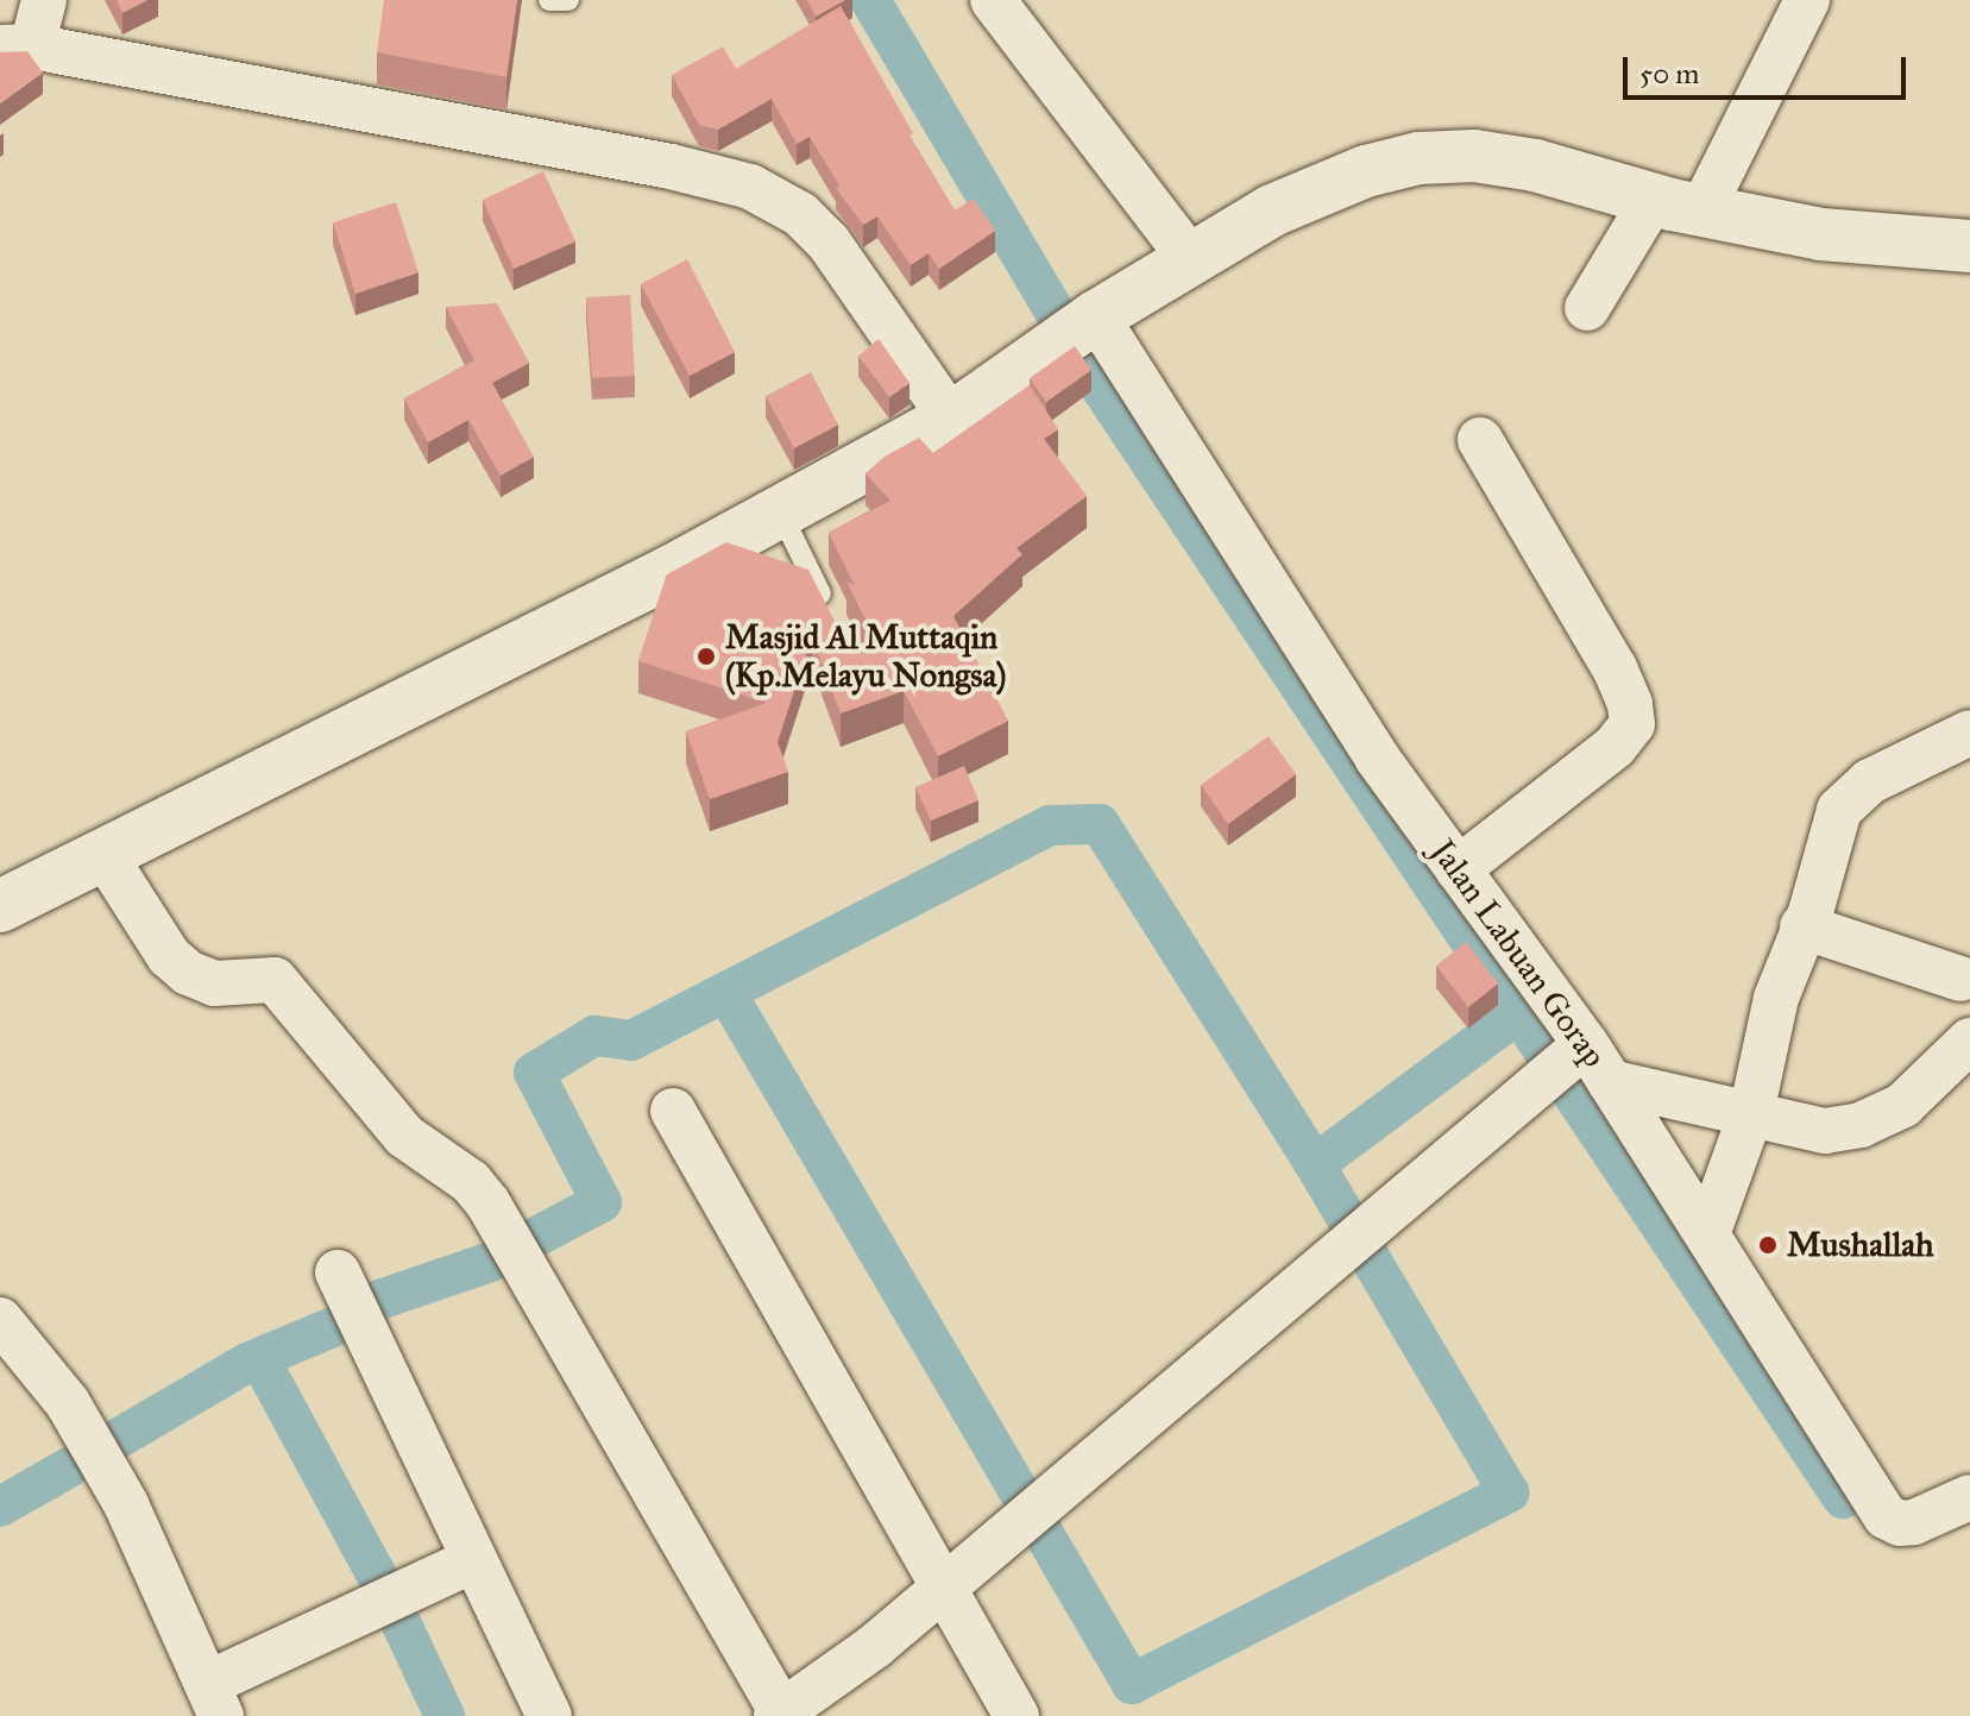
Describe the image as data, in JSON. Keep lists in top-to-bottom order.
{
  "streets": {
    "street": ["Jalan Labuan Gorap"]
  },
  "places": ["Masjid Al Muttaqin (Kp.Melayu Nongsa)", "Mushallah"],
  "scale_bar": "50 m"
}
